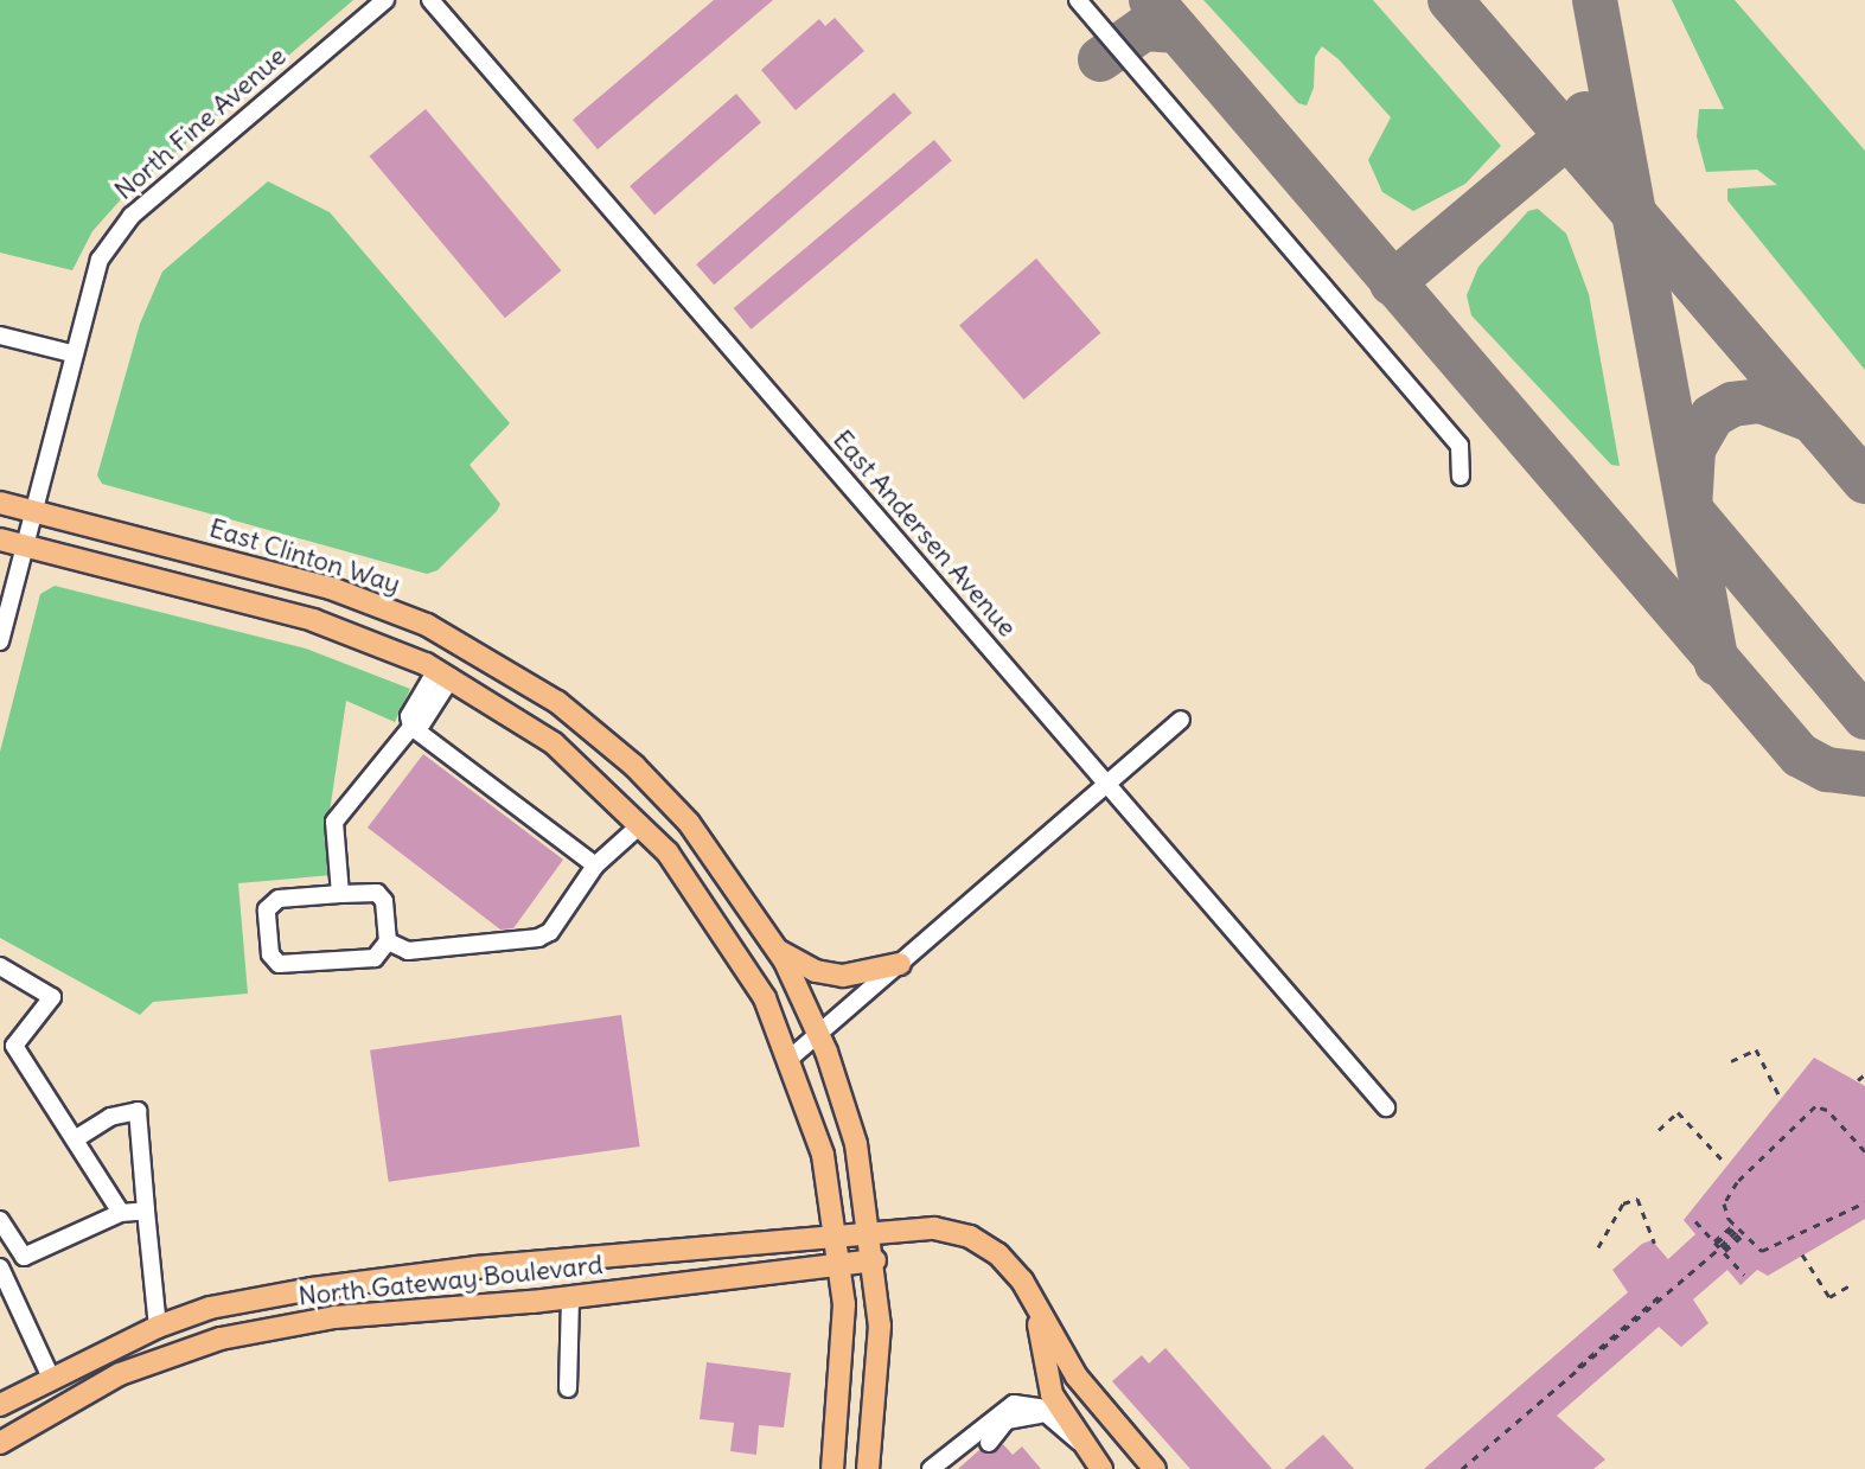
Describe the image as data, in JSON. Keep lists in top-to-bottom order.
{
  "streets": {
    "main road": ["East Clinton Way", "North Gateway Boulevard"],
    "street": ["North Fine Avenue", "East Andersen Avenue"]
  },
  "crossings": [
    ["North Fine Avenue", "East Clinton Way"],
    ["East Clinton Way", "North Gateway Boulevard"]
  ]
}
